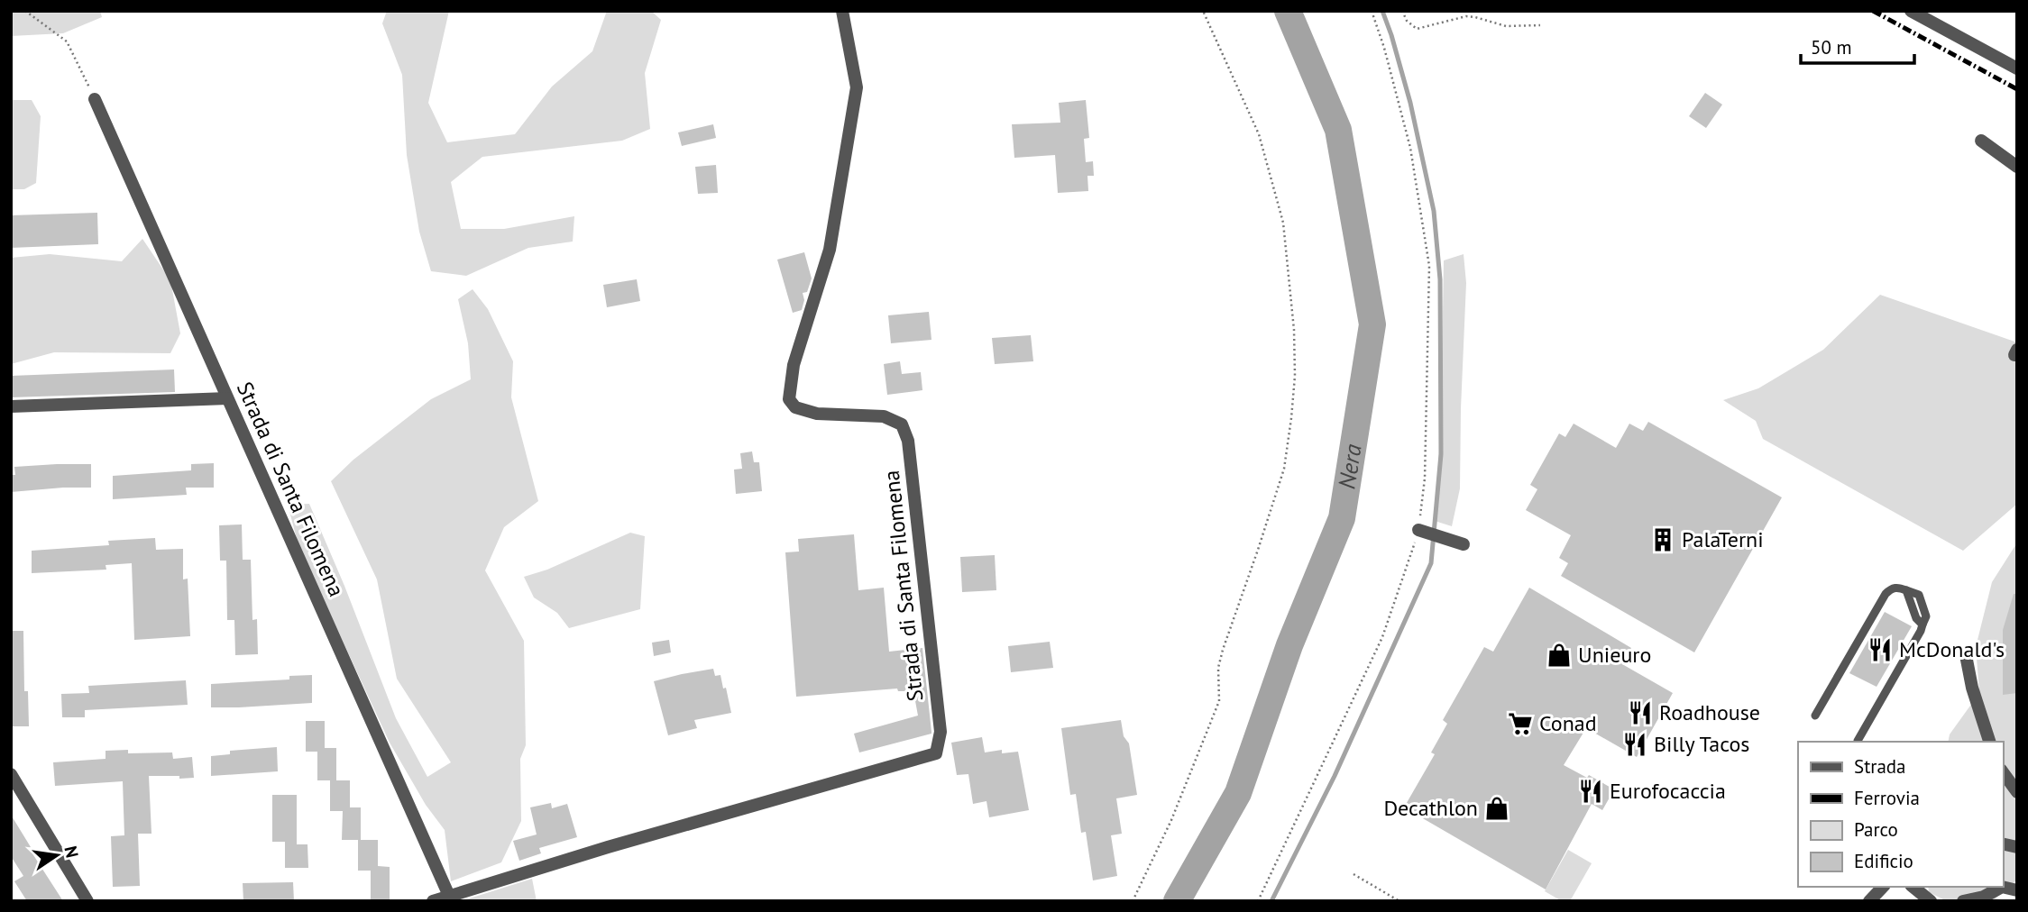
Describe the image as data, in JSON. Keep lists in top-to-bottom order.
{
  "streets": {
    "street": ["Strada di Santa Filomena"]
  },
  "water": ["Nera"],
  "places": {
    "building": ["PalaTerni"],
    "restaurant": [
      "McDonald's",
      "Roadhouse",
      "Billy Tacos",
      "Eurofocaccia"
    ],
    "shop": ["Unieuro", "Decathlon"],
    "supermarket": ["Conad"]
  },
  "legend": [
    "Strada",
    "Ferrovia",
    "Parco",
    "Edificio"
  ],
  "scale_bar": "50 m",
  "north": "right"
}
